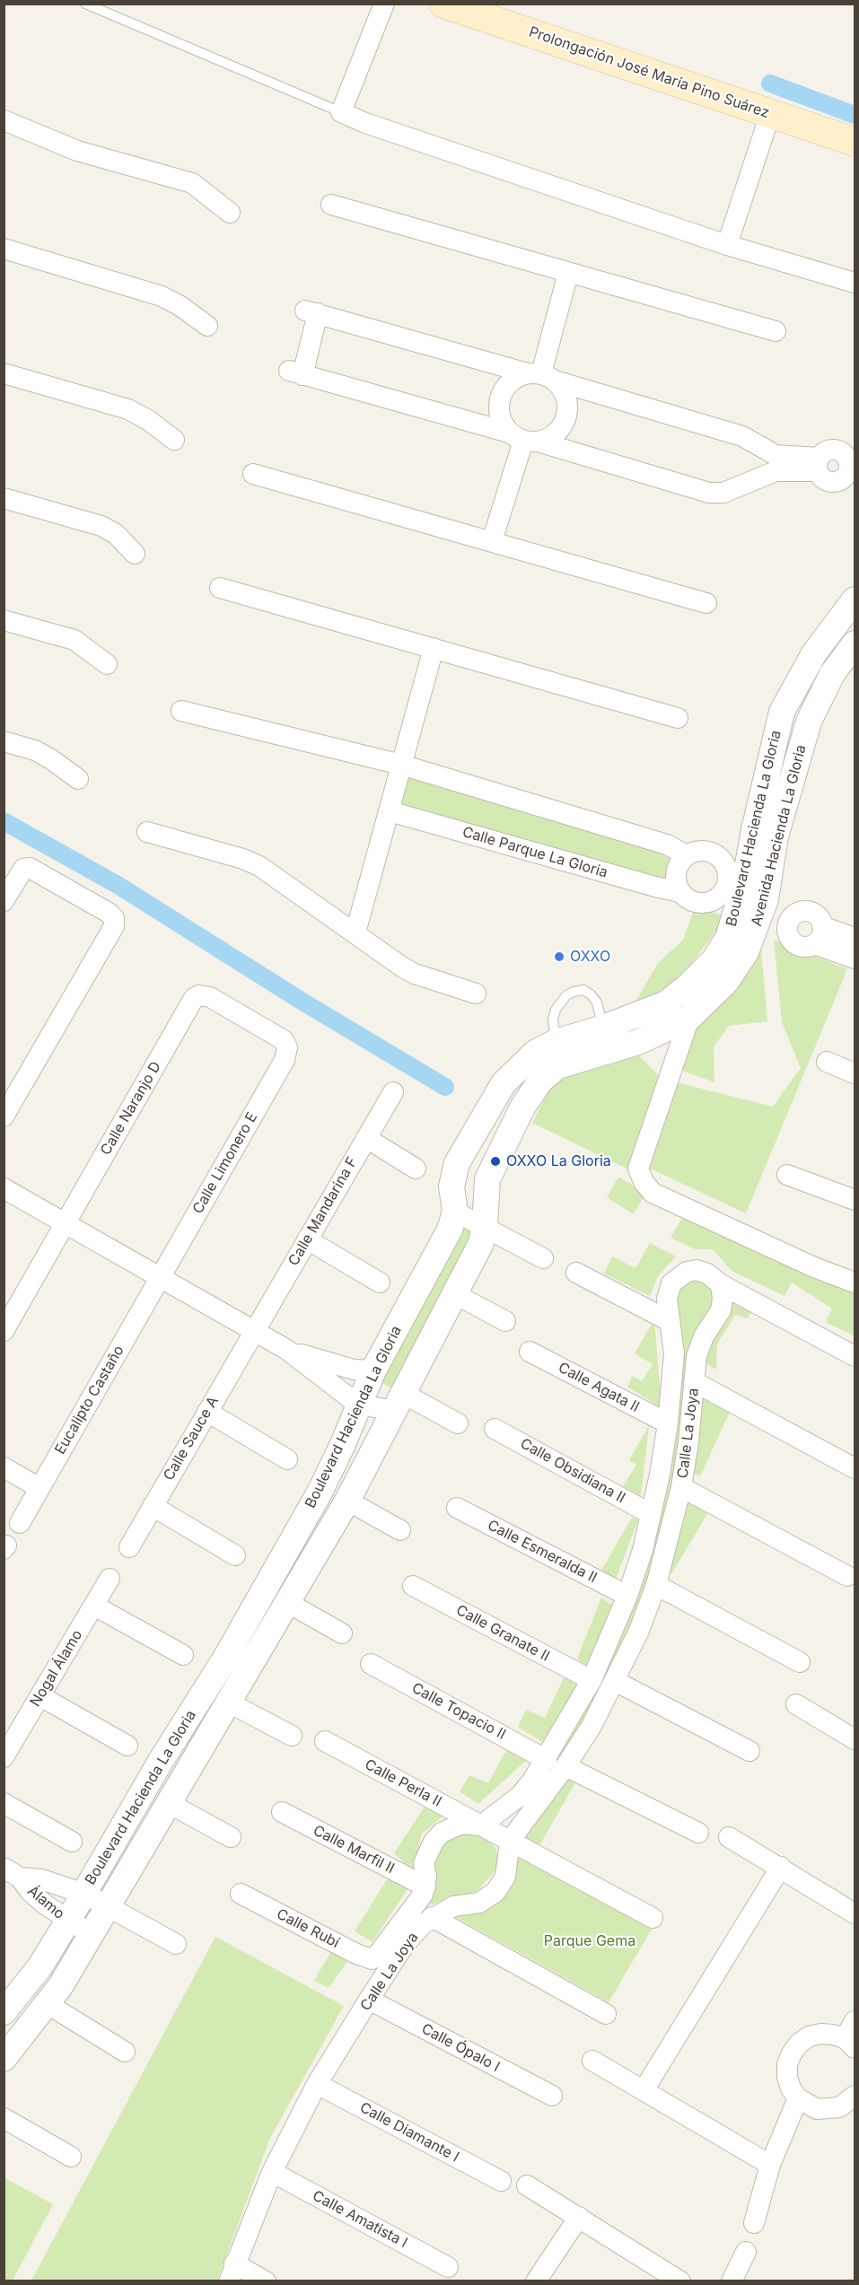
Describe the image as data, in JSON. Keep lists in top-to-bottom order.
{
  "streets": {
    "main road": ["Prolongación José María Pino Suárez"],
    "street": [
      "Boulevard Hacienda La Gloria",
      "Avenida Hacienda La Gloria",
      "Calle Parque La Gloria",
      "Calle Naranjo D",
      "Calle Limonero E",
      "Calle Mandarina F",
      "Calle Agata II",
      "Eucalipto Castaño",
      "Calle La Joya",
      "Calle Sauce A",
      "Calle Obsidiana II",
      "Calle Esmeralda II",
      "Calle Granate II",
      "Nogal Álamo",
      "Calle Topacio II",
      "Calle Perla II",
      "Calle Marfil II",
      "Álamo",
      "Calle Rubí",
      "Calle Ópalo I",
      "Calle Diamante I",
      "Calle Amatista I"
    ]
  },
  "crossings": [
    ["Boulevard Hacienda La Gloria", "Avenida Hacienda La Gloria"],
    ["Boulevard Hacienda La Gloria", "Calle Parque La Gloria"],
    ["Boulevard Hacienda La Gloria", "Álamo"],
    ["Calle Naranjo D", "Calle Limonero E"],
    ["Calle Limonero E", "Eucalipto Castaño"],
    ["Calle Mandarina F", "Calle Sauce A"],
    ["Calle Agata II", "Calle La Joya"],
    ["Calle La Joya", "Calle Obsidiana II"],
    ["Calle La Joya", "Calle Esmeralda II"],
    ["Calle La Joya", "Calle Granate II"],
    ["Calle La Joya", "Calle Topacio II"],
    ["Calle La Joya", "Calle Perla II"],
    ["Calle La Joya", "Calle Marfil II"],
    ["Calle La Joya", "Calle Rubí"],
    ["Calle La Joya", "Calle Ópalo I"],
    ["Calle La Joya", "Calle Diamante I"],
    ["Calle La Joya", "Calle Amatista I"]
  ],
  "parks": ["Parque Gema"],
  "places": ["OXXO", "OXXO La Gloria"]
}
